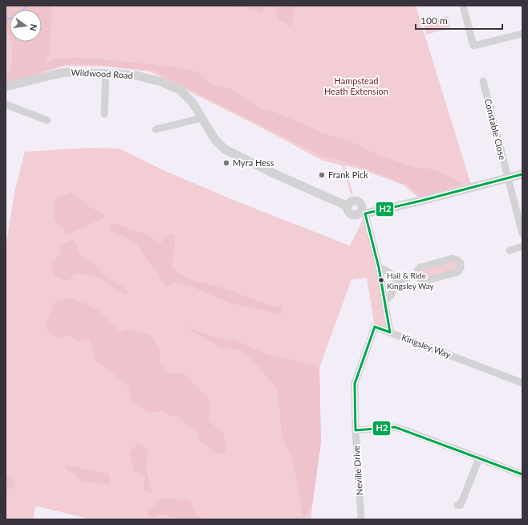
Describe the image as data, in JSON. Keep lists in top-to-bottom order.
{
  "streets": {
    "street": [
      "Wildwood Road",
      "Constable Close",
      "Kingsley Way",
      "Neville Drive"
    ]
  },
  "crossings": [
    ["Wildwood Road", "Kingsley Way"],
    ["Kingsley Way", "Neville Drive"]
  ],
  "parks": ["Hampstead Heath Extension"],
  "places": ["Myra Hess", "Frank Pick", "Hail & Ride Kingsley Way"],
  "lines": ["transit line H2"],
  "scale_bar": "100 m",
  "north": "right"
}
